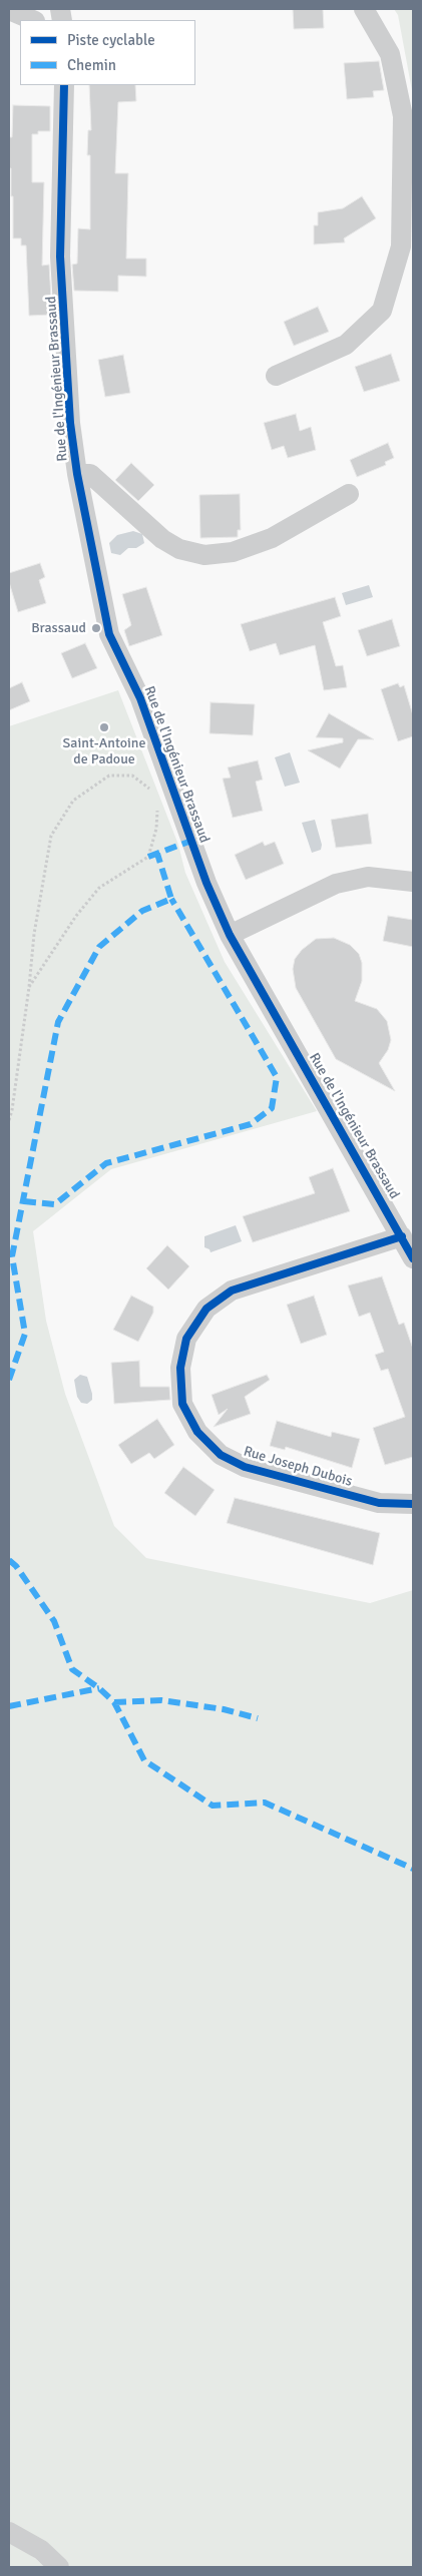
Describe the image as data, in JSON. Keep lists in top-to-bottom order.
{
  "streets": {
    "street": ["Rue de l'Ingénieur Brassaud", "Rue Joseph Dubois"]
  },
  "crossings": [
    ["Rue de l'Ingénieur Brassaud", "Rue Joseph Dubois"]
  ],
  "places": ["Brassaud", "Saint-Antoine de Padoue"],
  "legend": ["Piste cyclable", "Chemin"]
}
